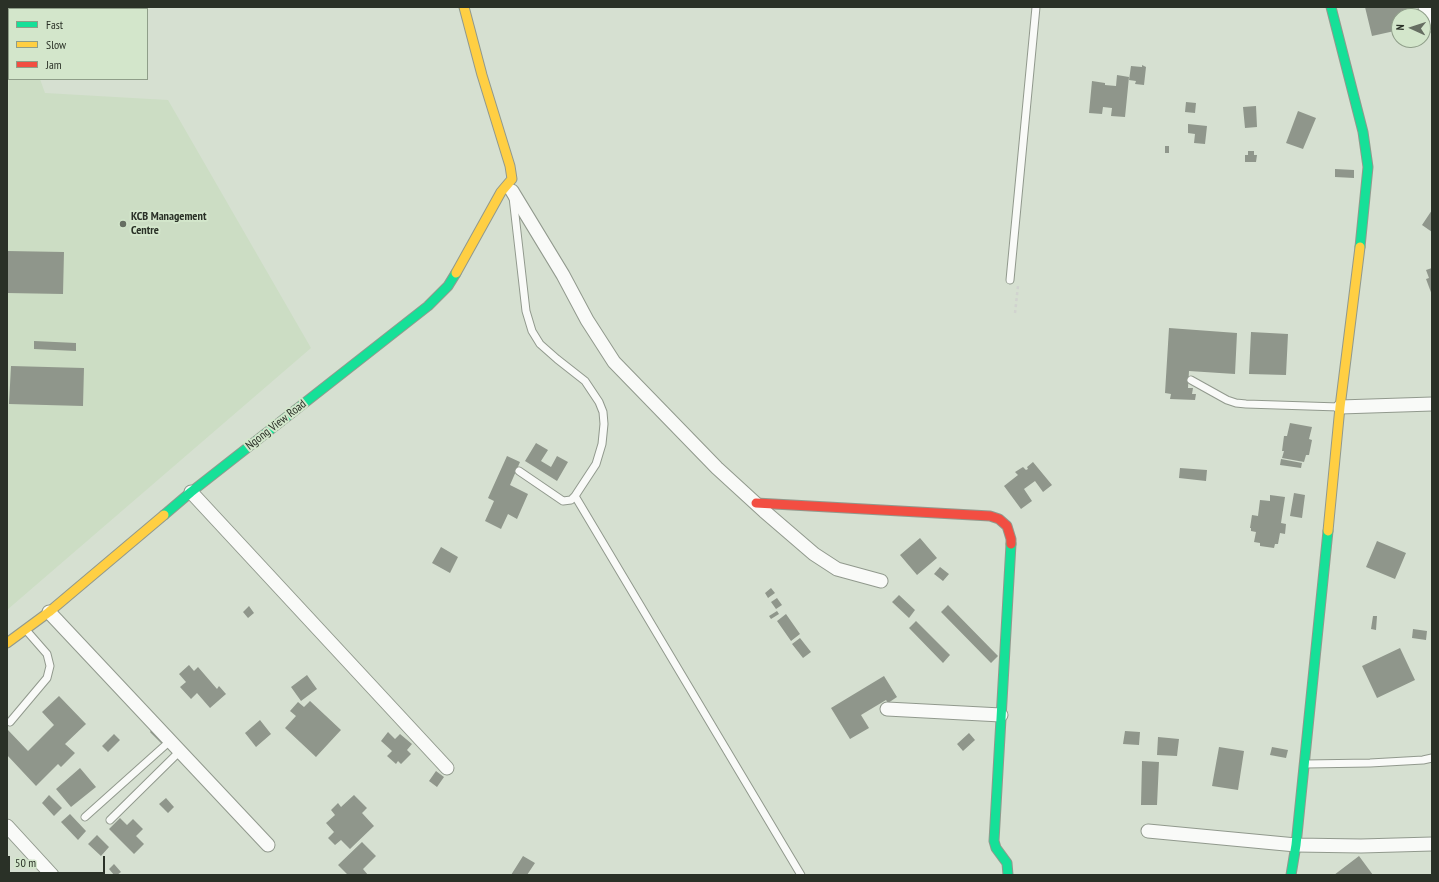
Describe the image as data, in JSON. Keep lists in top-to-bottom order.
{
  "streets": {
    "street": ["Ngong View Road"]
  },
  "places": ["KCB Management Centre"],
  "legend": ["Fast", "Slow", "Jam"],
  "scale_bar": "50 m",
  "north": "left"
}
